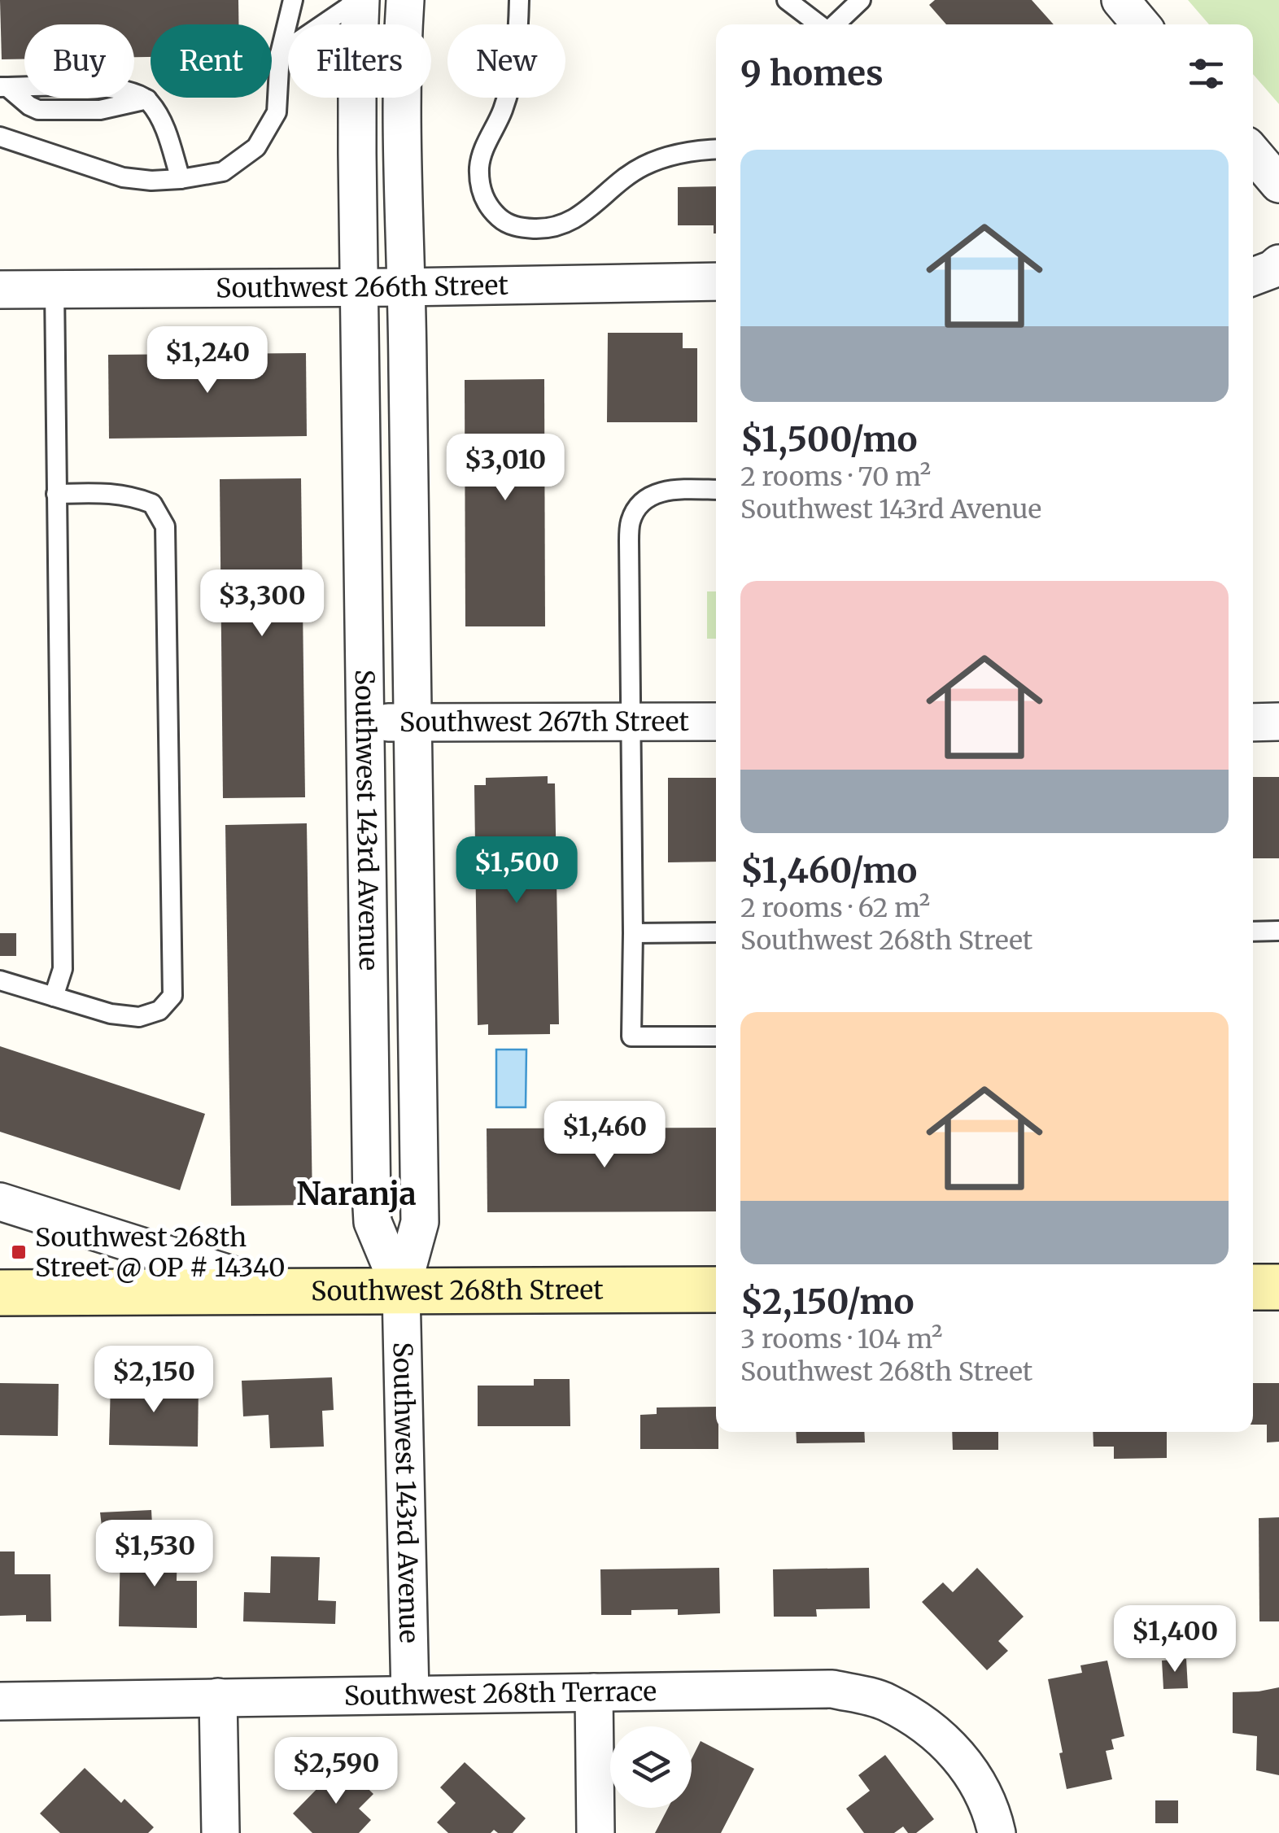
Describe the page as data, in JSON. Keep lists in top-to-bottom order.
{
  "streets": {
    "main road": ["Southwest 268th Street"],
    "street": [
      "Southwest 266th Street",
      "Southwest 267th Street",
      "Southwest 143rd Avenue",
      "Southwest 268th Terrace"
    ]
  },
  "crossings": [
    ["Southwest 266th Street", "Southwest 143rd Avenue"],
    ["Southwest 267th Street", "Southwest 143rd Avenue"],
    ["Southwest 143rd Avenue", "Southwest 268th Street"],
    ["Southwest 143rd Avenue", "Southwest 268th Terrace"]
  ],
  "districts": ["Naranja"],
  "places": {
    "transit": ["Southwest 268th Street @ OP # 14340"]
  },
  "page": {
    "chip": [
      "Buy",
      "Rent",
      "Filters",
      "New"
    ],
    "heading": "9 homes",
    "list": [
      {
        "name": "$1,500/mo",
        "note": "2 rooms · 70 m² · Southwest 143rd Avenue"
      },
      {
        "name": "$1,460/mo",
        "note": "2 rooms · 62 m² · Southwest 268th Street"
      },
      {
        "name": "$2,150/mo",
        "note": "3 rooms · 104 m² · Southwest 268th Street"
      }
    ],
    "price": [
      "$1,240",
      "$3,010",
      "$3,300",
      "$1,500",
      "$1,460",
      "$2,150",
      "$1,530",
      "$1,400",
      "$2,590"
    ]
  }
}
